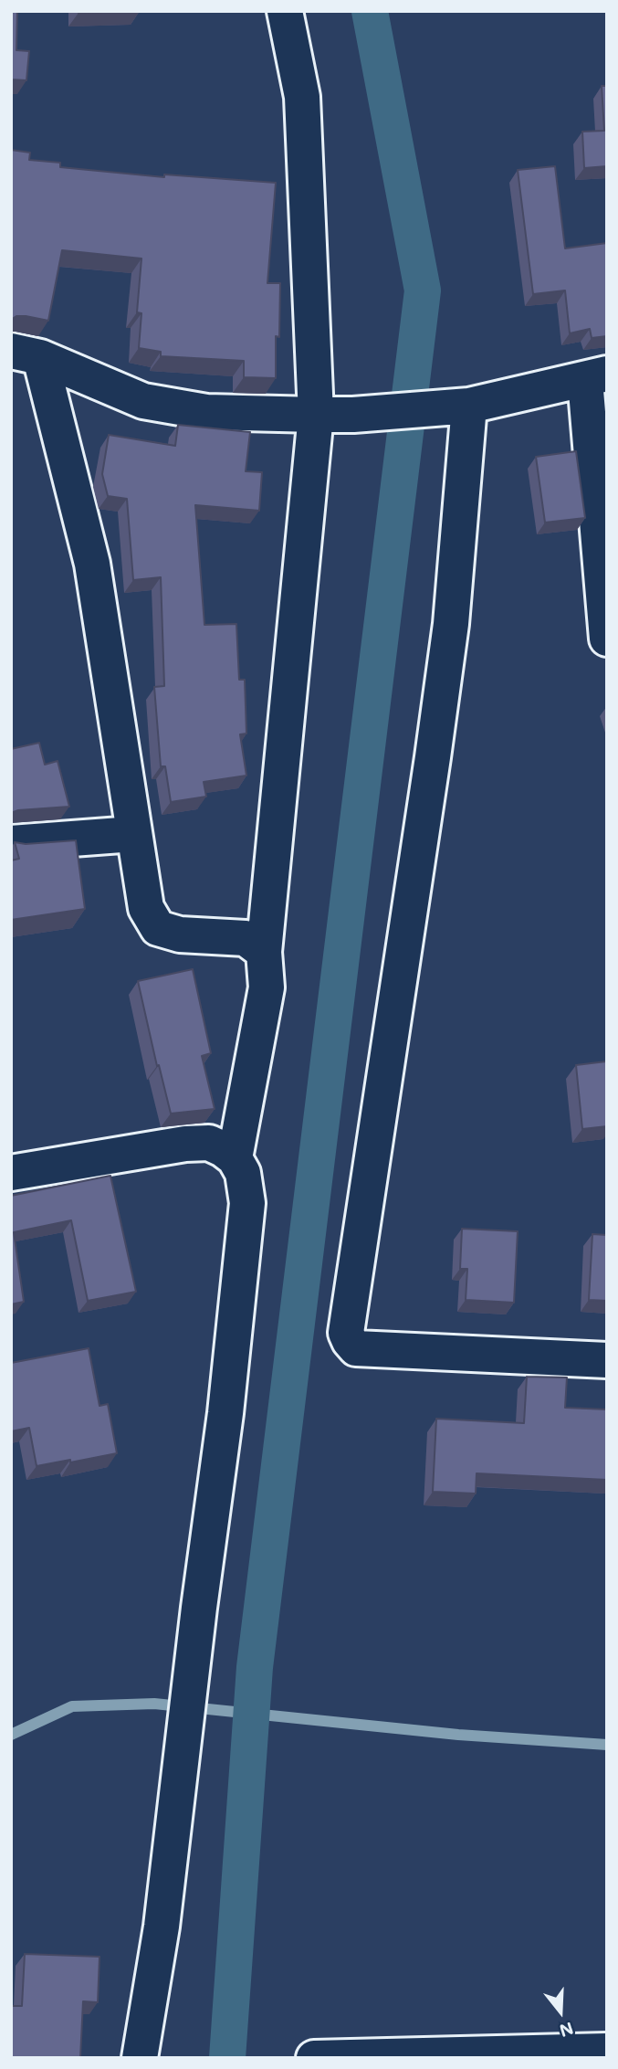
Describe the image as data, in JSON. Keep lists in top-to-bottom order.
{
  "north": "bottom"
}
